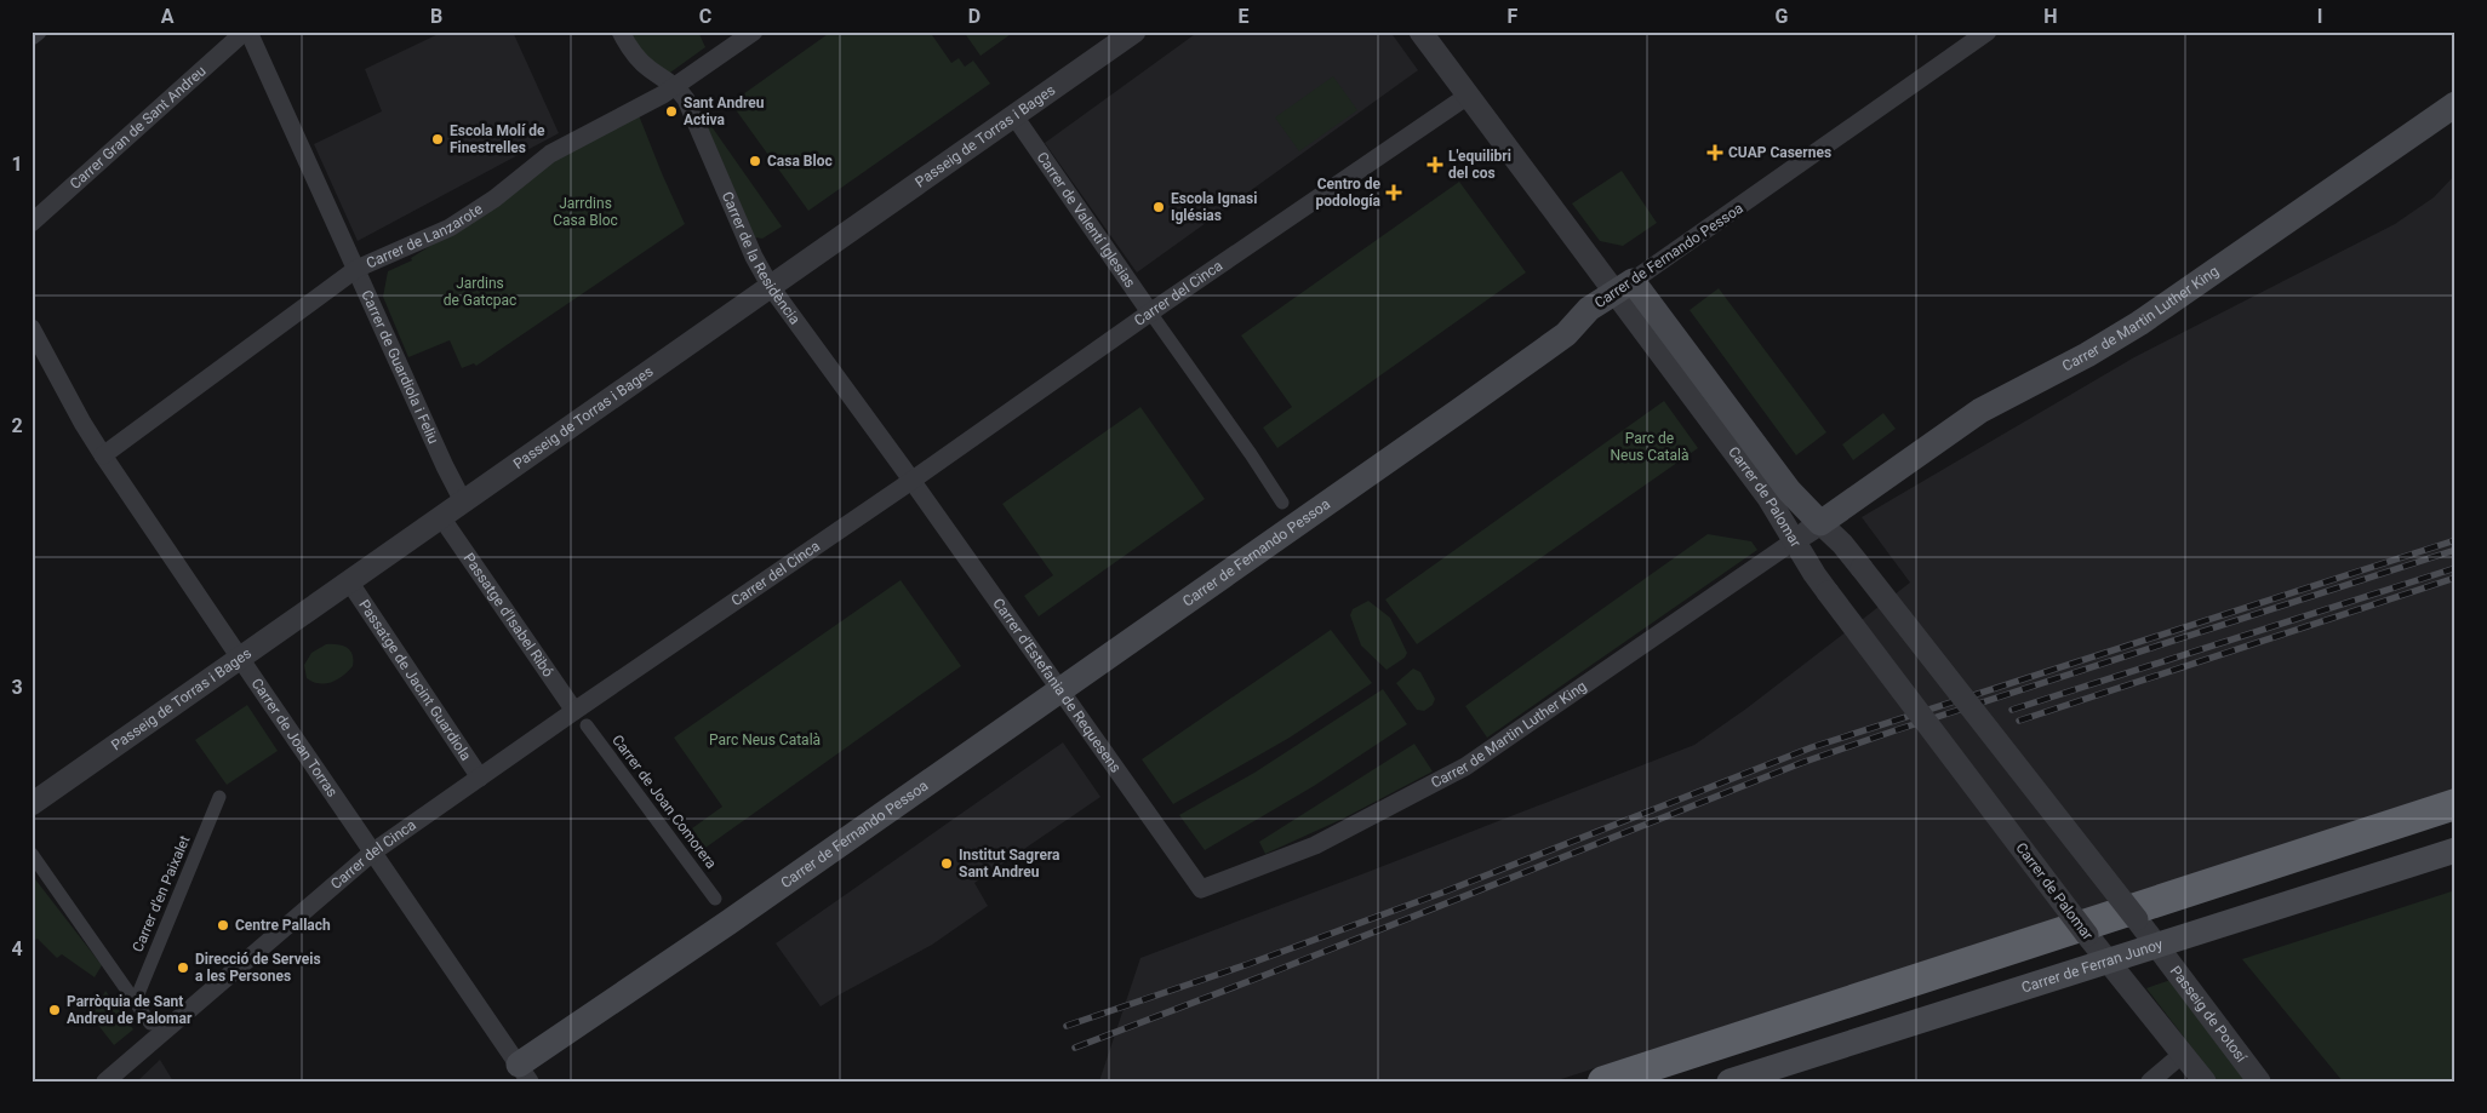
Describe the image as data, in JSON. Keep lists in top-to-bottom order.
{
  "streets": {
    "main road": [
      "Carrer de Fernando Pessoa",
      "Carrer de Martin Luther King",
      "Carrer de Palomar",
      "Carrer de Ferran Junoy"
    ],
    "street": [
      "Carrer Gran de Sant Andreu",
      "Passeig de Torras i Bages",
      "Carrer de Valentí Iglesias",
      "Carrer de Lanzarote",
      "Carrer de la Residència",
      "Carrer del Cinca",
      "Carrer de Guardiola i Feliu",
      "Passatge d'Isabel Ribó",
      "Passatge de Jacint Guardiola",
      "Carrer d'Estefania de Requesens",
      "Carrer de Joan Torras",
      "Carrer de Joan Comorera",
      "Carrer d'en Paixalet",
      "Passeig de Potosí"
    ]
  },
  "crossings": [
    ["Carrer Gran de Sant Andreu", "Carrer de Guardiola i Feliu"],
    ["Passeig de Torras i Bages", "Carrer de Valentí Iglesias"],
    ["Passeig de Torras i Bages", "Carrer de la Residència"],
    ["Passeig de Torras i Bages", "Carrer de Guardiola i Feliu"],
    ["Passeig de Torras i Bages", "Passatge d'Isabel Ribó"],
    ["Passeig de Torras i Bages", "Passatge de Jacint Guardiola"],
    ["Passeig de Torras i Bages", "Carrer de Joan Torras"],
    ["Carrer de Valentí Iglesias", "Carrer del Cinca"],
    ["Carrer de Lanzarote", "Carrer de la Residència"],
    ["Carrer de Lanzarote", "Carrer de Guardiola i Feliu"],
    ["Carrer de Lanzarote", "Carrer de Joan Torras"],
    ["Carrer de Fernando Pessoa", "Carrer de Palomar"],
    ["Carrer de Fernando Pessoa", "Carrer d'Estefania de Requesens"],
    ["Carrer de Fernando Pessoa", "Carrer de Joan Torras"],
    ["Carrer de la Residència", "Carrer del Cinca"],
    ["Carrer de la Residència", "Carrer d'Estefania de Requesens"],
    ["Carrer del Cinca", "Carrer de Palomar"],
    ["Carrer del Cinca", "Passatge d'Isabel Ribó"],
    ["Carrer del Cinca", "Passatge de Jacint Guardiola"],
    ["Carrer del Cinca", "Carrer d'Estefania de Requesens"],
    ["Carrer del Cinca", "Carrer de Joan Torras"],
    ["Carrer de Martin Luther King", "Carrer de Palomar"],
    ["Carrer de Martin Luther King", "Carrer d'Estefania de Requesens"],
    ["Carrer de Palomar", "Carrer de Ferran Junoy"],
    ["Carrer de Palomar", "Passeig de Potosí"],
    ["Carrer de Ferran Junoy", "Passeig de Potosí"]
  ],
  "parks": [
    "Jarrdins Casa Bloc",
    "Jardins de Gatcpac",
    "Parc de Neus Català",
    "Parc Neus Català"
  ],
  "places": {
    "other": [
      "Sant Andreu Activa",
      "Escola Molí de Finestrelles",
      "Casa Bloc",
      "Escola Ignasi Iglésias",
      "Institut Sagrera Sant Andreu",
      "Centre Pallach",
      "Direcció de Serveis a les Persones",
      "Parròquia de Sant Andreu de Palomar"
    ],
    "health": ["CUAP Casernes", "L'equilibri del cos", "Centro de podología"]
  },
  "grid": {
    "columns": [
      "A",
      "B",
      "C",
      "D",
      "E",
      "F",
      "G",
      "H",
      "I"
    ],
    "rows": [
      "1",
      "2",
      "3",
      "4"
    ]
  }
}
